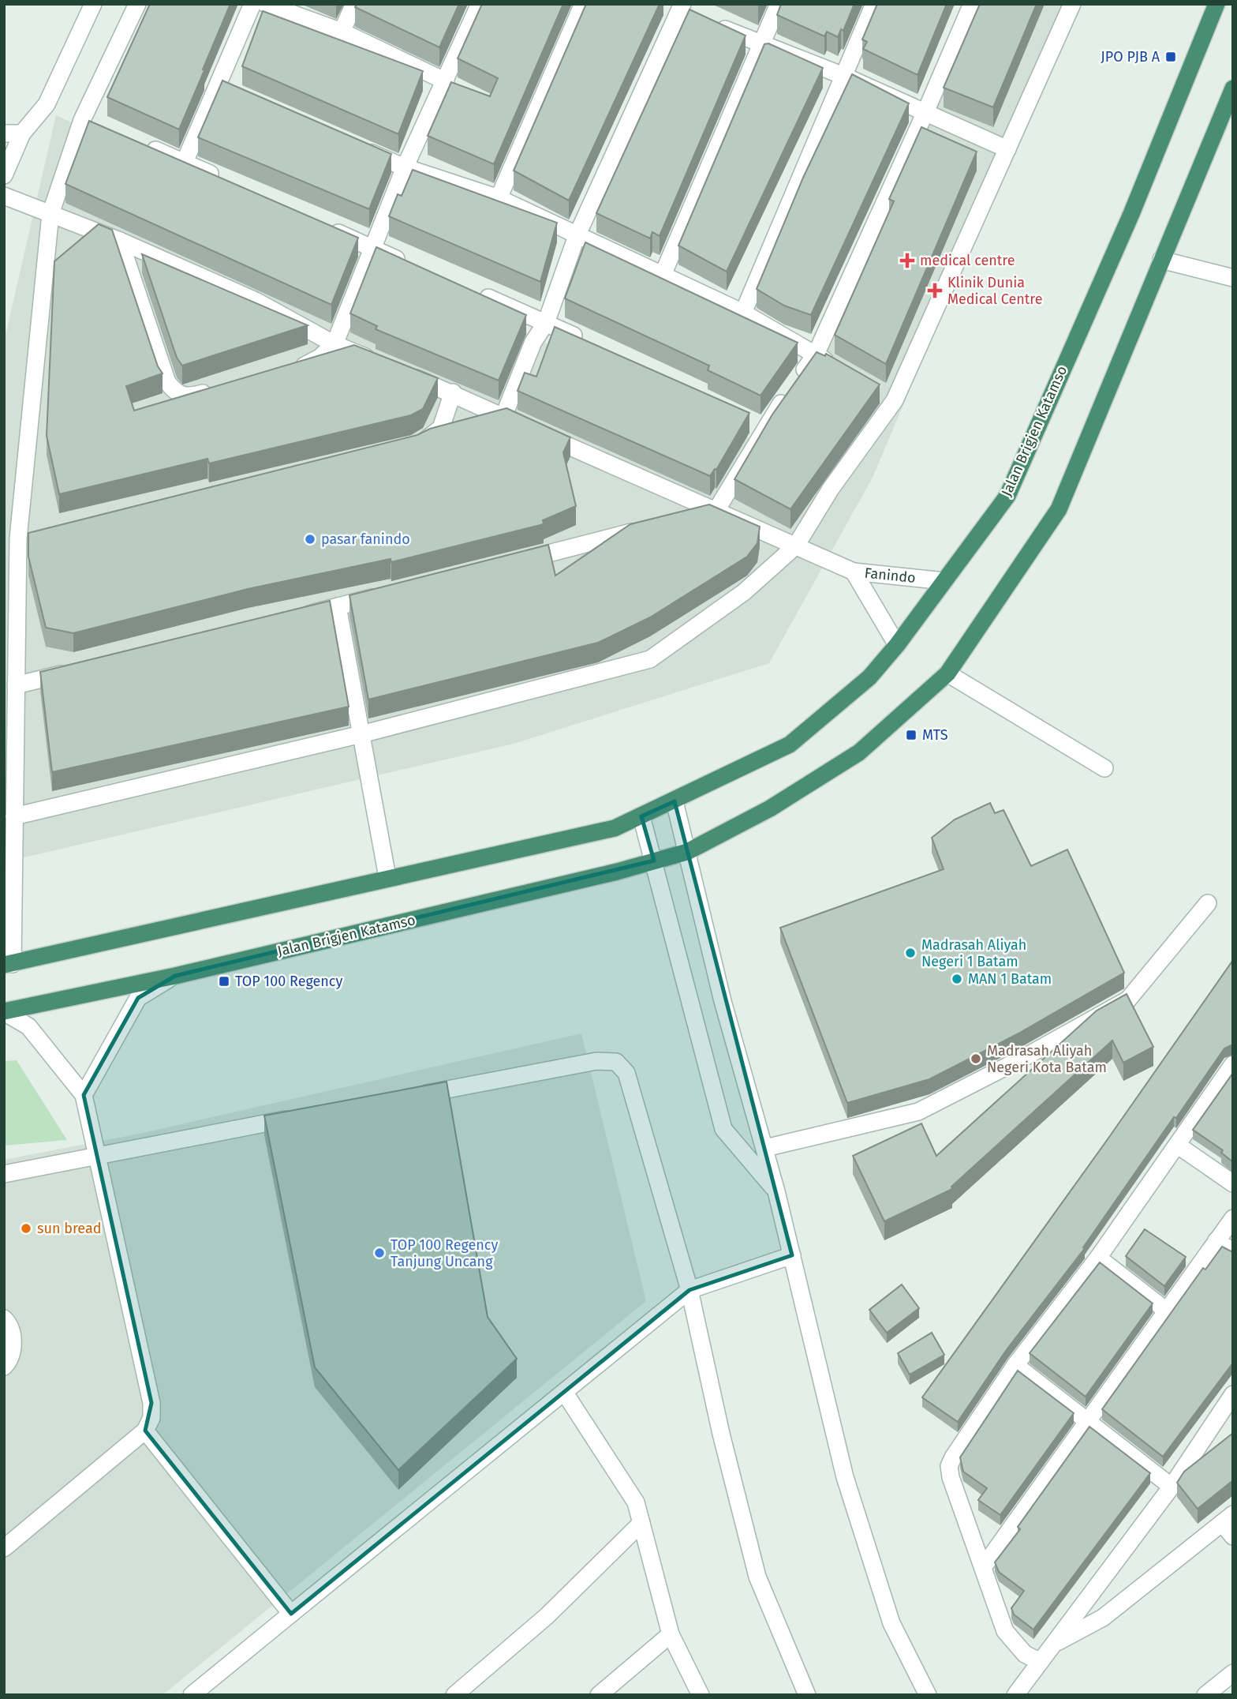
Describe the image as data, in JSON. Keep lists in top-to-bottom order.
{
  "streets": {
    "highway": ["Jalan Brigjen Katamso"],
    "street": ["Fanindo"]
  },
  "crossings": [
    ["Jalan Brigjen Katamso", "Fanindo"]
  ],
  "places": {
    "transit": ["JPO PJB A", "MTS", "TOP 100 Regency"],
    "health": ["medical centre", "Klinik Dunia Medical Centre"],
    "other": [
      "pasar fanindo",
      "Madrasah Aliyah Negeri 1 Batam",
      "MAN 1 Batam",
      "Madrasah Aliyah Negeri Kota Batam",
      "sun bread",
      "TOP 100 Regency Tanjung Uncang"
    ]
  }
}
